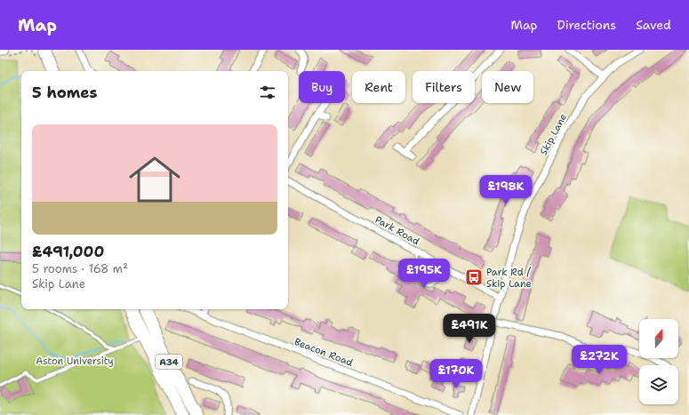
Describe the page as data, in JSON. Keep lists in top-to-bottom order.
{
  "streets": {
    "highway": ["A34"],
    "street": ["Skip Lane", "Park Road", "Beacon Road"]
  },
  "crossings": [
    ["Skip Lane", "Park Road"]
  ],
  "parks": ["Aston University"],
  "places": {
    "bus stop": ["Park Rd / Skip Lane"]
  },
  "north": "top",
  "page": {
    "header": "Map",
    "nav": ["Map", "Directions", "Saved"],
    "chip": [
      "Buy",
      "Rent",
      "Filters",
      "New"
    ],
    "heading": "5 homes",
    "list": [
      {
        "name": "£491,000",
        "note": "5 rooms · 168 m² · Skip Lane"
      }
    ],
    "price": [
      "£198K",
      "£195K",
      "£491K",
      "£272K",
      "£170K"
    ]
  }
}
